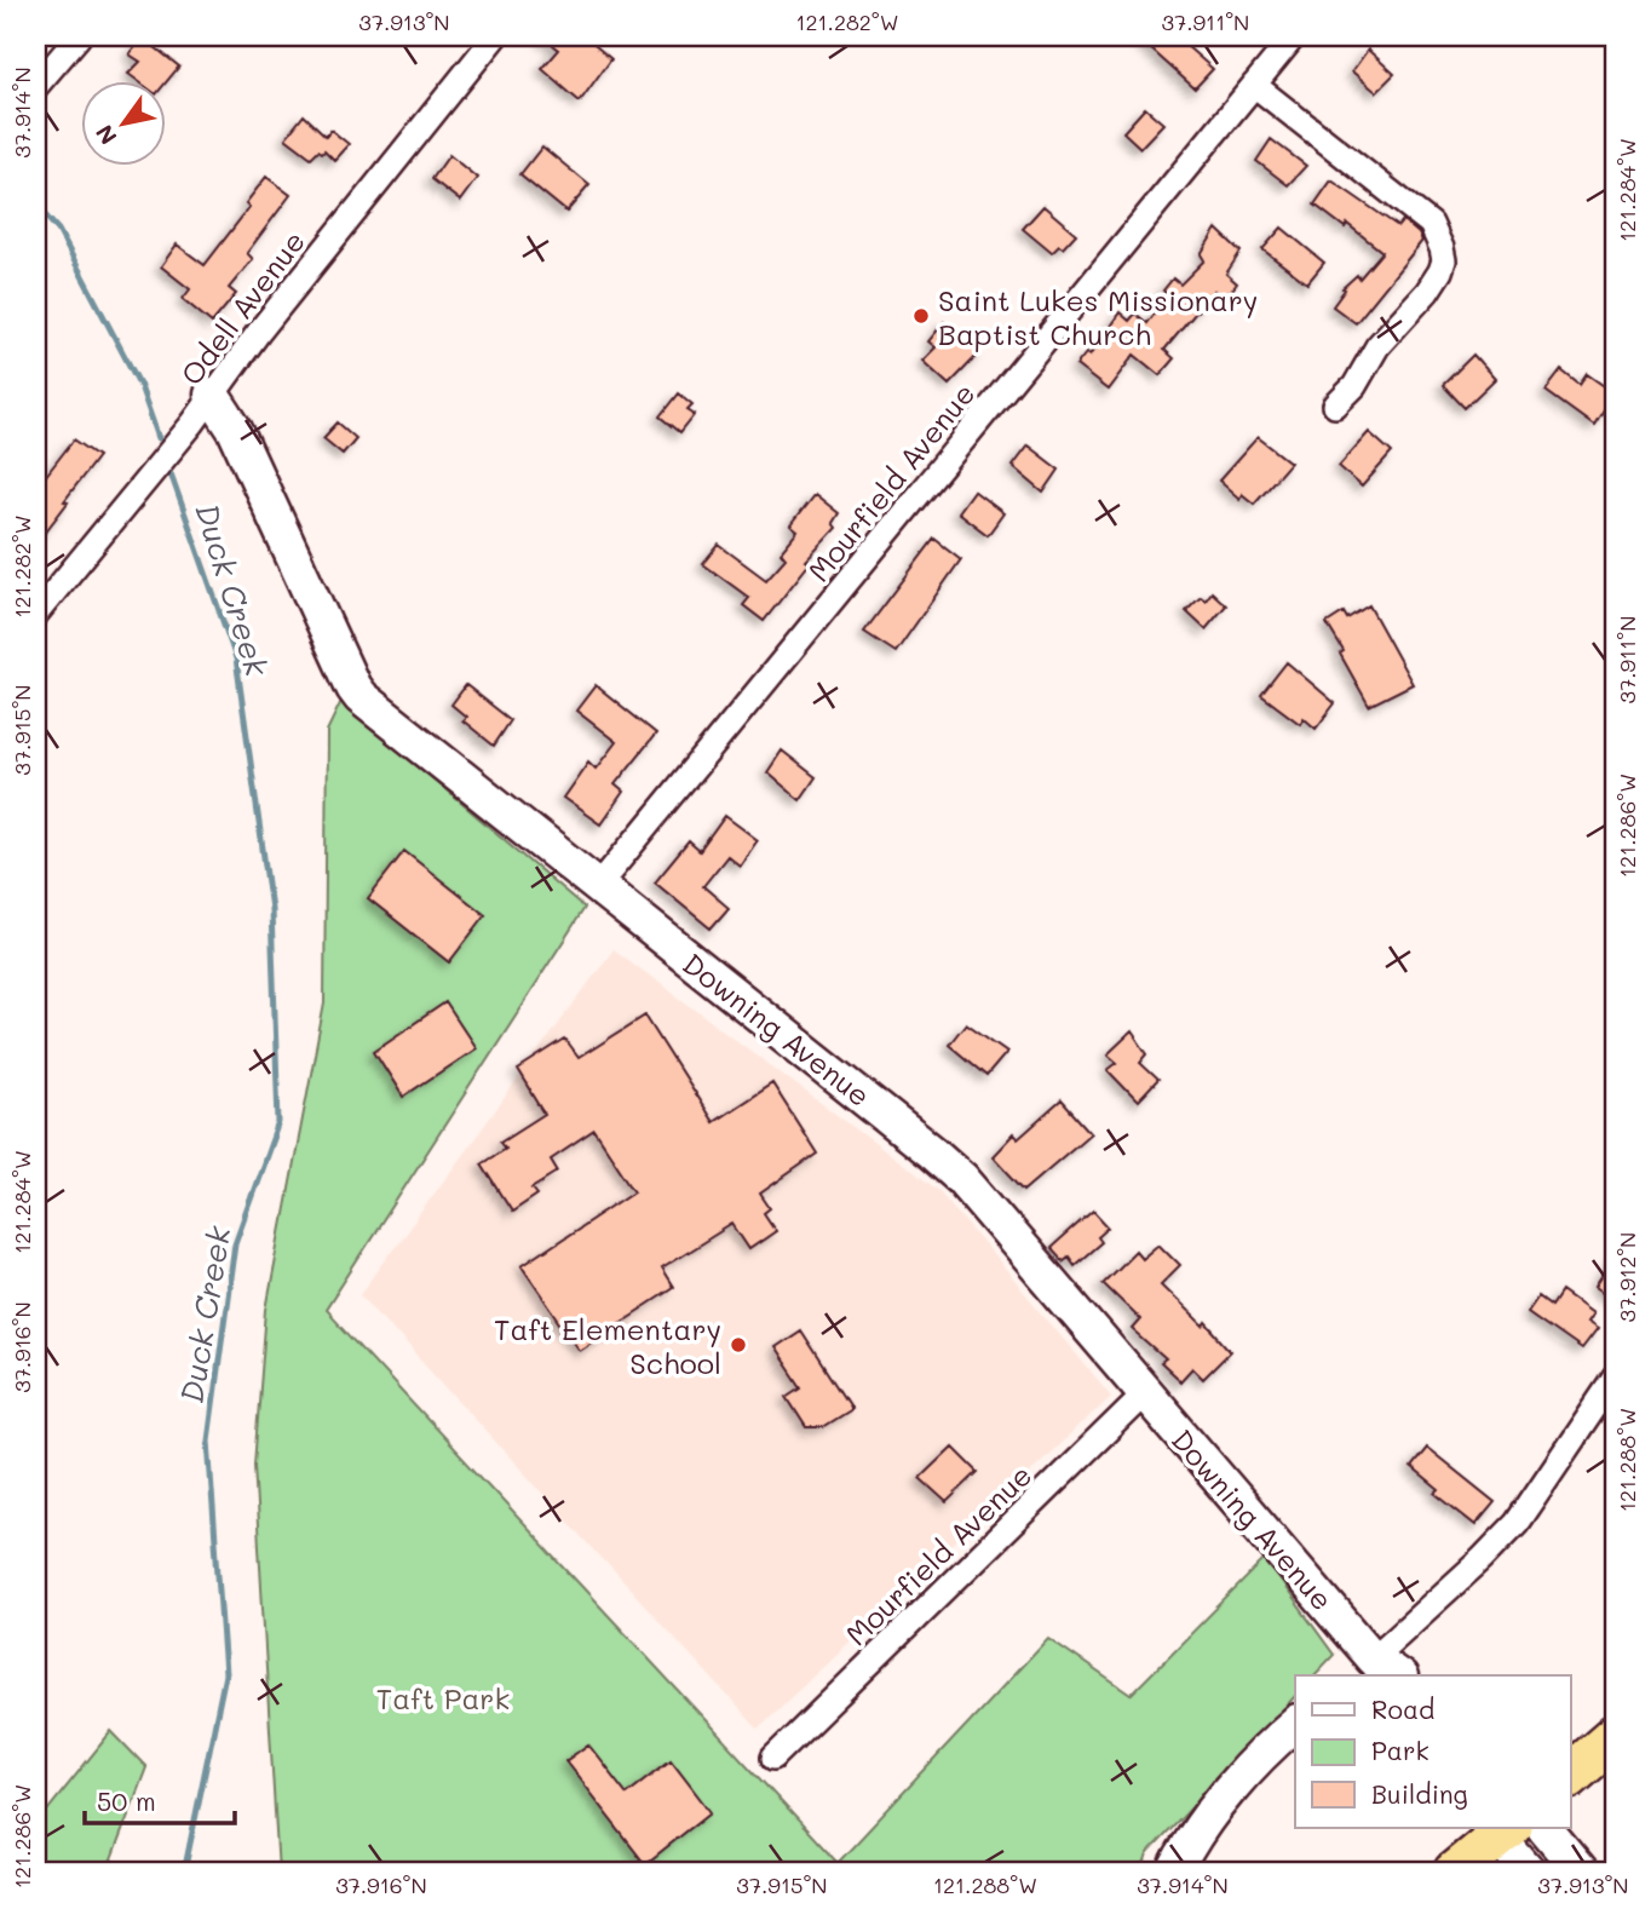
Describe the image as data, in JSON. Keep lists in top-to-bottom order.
{
  "streets": {
    "street": ["Odell Avenue", "Mourfield Avenue", "Downing Avenue"]
  },
  "crossings": [
    ["Odell Avenue", "Downing Avenue"],
    ["Mourfield Avenue", "Downing Avenue"]
  ],
  "water": ["Duck Creek"],
  "parks": ["Taft Park"],
  "places": ["Saint Lukes Missionary Baptist Church", "Taft Elementary School"],
  "legend": ["Road", "Park", "Building"],
  "scale_bar": "50 m",
  "north": "bottom left",
  "coordinates": [
    "37.913°N",
    "121.282°W",
    "37.911°N",
    "37.914°N",
    "121.284°W",
    "37.915°N",
    "121.286°W",
    "37.912°N",
    "37.916°N",
    "121.288°W"
  ]
}
